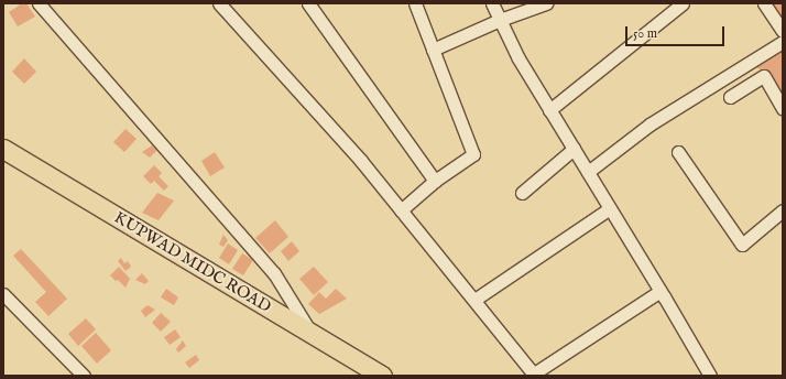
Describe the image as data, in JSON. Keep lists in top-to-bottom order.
{
  "streets": {
    "main road": ["KUPWAD MIDC ROAD"]
  },
  "scale_bar": "50 m"
}
